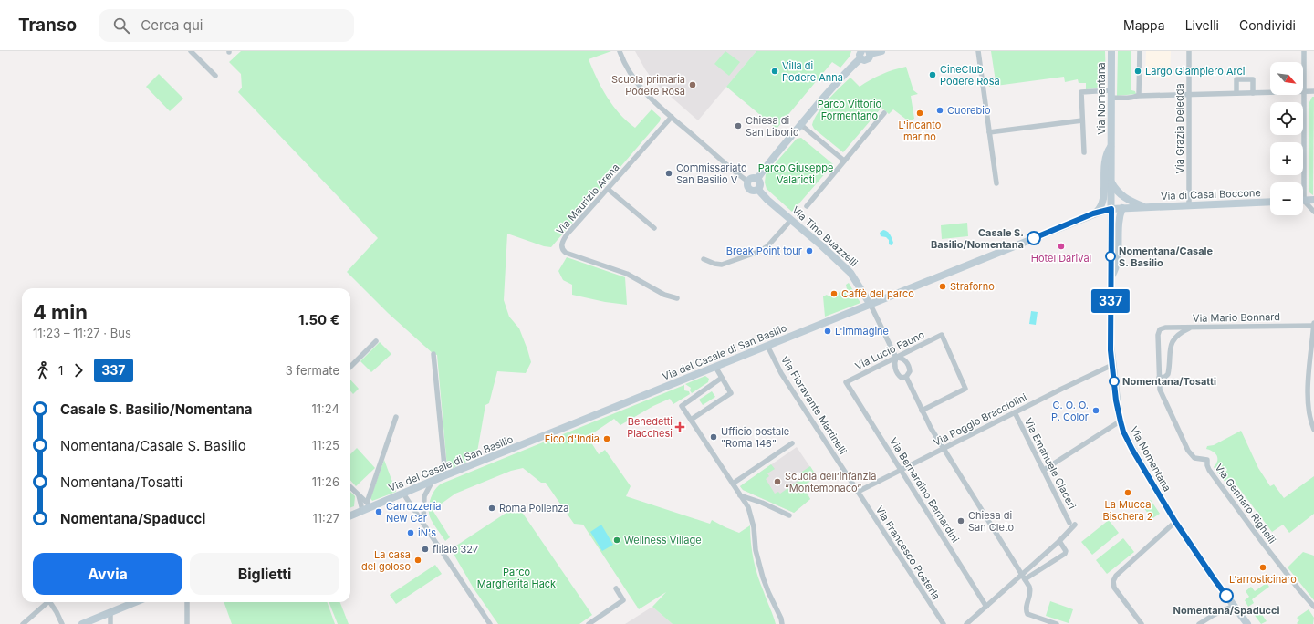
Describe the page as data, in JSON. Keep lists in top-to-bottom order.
{
  "streets": {
    "street": [
      "Via Nomentana",
      "Via Grazia Deledda",
      "Via di Casal Boccone",
      "Via Maurizio Arena",
      "Via Tino Buazzelli",
      "Via Mario Bonnard",
      "Via Lucio Fauno",
      "Via del Casale di San Basilio",
      "Via Fioravante Martinelli",
      "Via Poggio Bracciolini",
      "Via Emanuele Ciaceri",
      "Via Bernardino Bernardini",
      "Via Gennaro Righelli",
      "Via Francesco Posterla"
    ]
  },
  "crossings": [
    ["Via Nomentana", "Via di Casal Boccone"],
    ["Via Nomentana", "Via del Casale di San Basilio"],
    ["Via Nomentana", "Via Poggio Bracciolini"],
    ["Via Grazia Deledda", "Via di Casal Boccone"],
    ["Via di Casal Boccone", "Via del Casale di San Basilio"],
    ["Via Tino Buazzelli", "Via del Casale di San Basilio"],
    ["Via Mario Bonnard", "Via Gennaro Righelli"],
    ["Via Lucio Fauno", "Via Bernardino Bernardini"],
    ["Via del Casale di San Basilio", "Via Fioravante Martinelli"],
    ["Via Fioravante Martinelli", "Via Poggio Bracciolini"],
    ["Via Fioravante Martinelli", "Via Francesco Posterla"],
    ["Via Poggio Bracciolini", "Via Emanuele Ciaceri"],
    ["Via Poggio Bracciolini", "Via Bernardino Bernardini"],
    ["Via Poggio Bracciolini", "Via Francesco Posterla"]
  ],
  "parks": ["Parco Vittorio Formentano", "Parco Giuseppe Valarioti", "Parco Margherita Hack"],
  "places": {
    "other": [
      "Villa di Podere Anna",
      "Largo Giampiero Arci",
      "CineClub Podere Rosa",
      "Scuola primaria Podere Rosa",
      "Cuorebio",
      "L'incanto marino",
      "Chiesa di San Liborio",
      "Commissariato San Basilio V",
      "Casale S. Basilio/Nomentana",
      "Hotel Darival",
      "Break Point tour",
      "Nomentana/Casale S. Basilio",
      "Straforno",
      "Caffè del parco",
      "L'immagine",
      "Nomentana/Tosatti",
      "C. O. O. P. Color",
      "Ufficio postale \"Roma 146\"",
      "Fico d'India",
      "Scuola dell’infanzia “Montemonaco”",
      "La Mucca Bischera 2",
      "Roma Pollenza",
      "Carrozzeria New Car",
      "Chiesa di San Cleto",
      "iN's",
      "Wellness Village",
      "filiale 327",
      "La casa del goloso",
      "L'arrosticinaro",
      "Nomentana/Spaducci"
    ],
    "health": ["Benedetti Placchesi"]
  },
  "lines": ["bus line 337"],
  "north": "bottom right",
  "page": {
    "header": "Transo",
    "search": "Cerca qui",
    "nav": ["Mappa", "Livelli", "Condividi"],
    "on_map": "337",
    "map_buttons": ["+", "−"],
    "heading": ["4 min", "11:23 – 11:27 · Bus", "1.50 €"],
    "legs": ["1", "337", "3 fermate"],
    "list": [
      {
        "name": "Casale S. Basilio/Nomentana",
        "value": "11:24"
      },
      {
        "name": "Nomentana/Casale S. Basilio",
        "value": "11:25"
      },
      {
        "name": "Nomentana/Tosatti",
        "value": "11:26"
      },
      {
        "name": "Nomentana/Spaducci",
        "value": "11:27"
      }
    ],
    "buttons": ["Avvia", "Biglietti"]
  }
}
